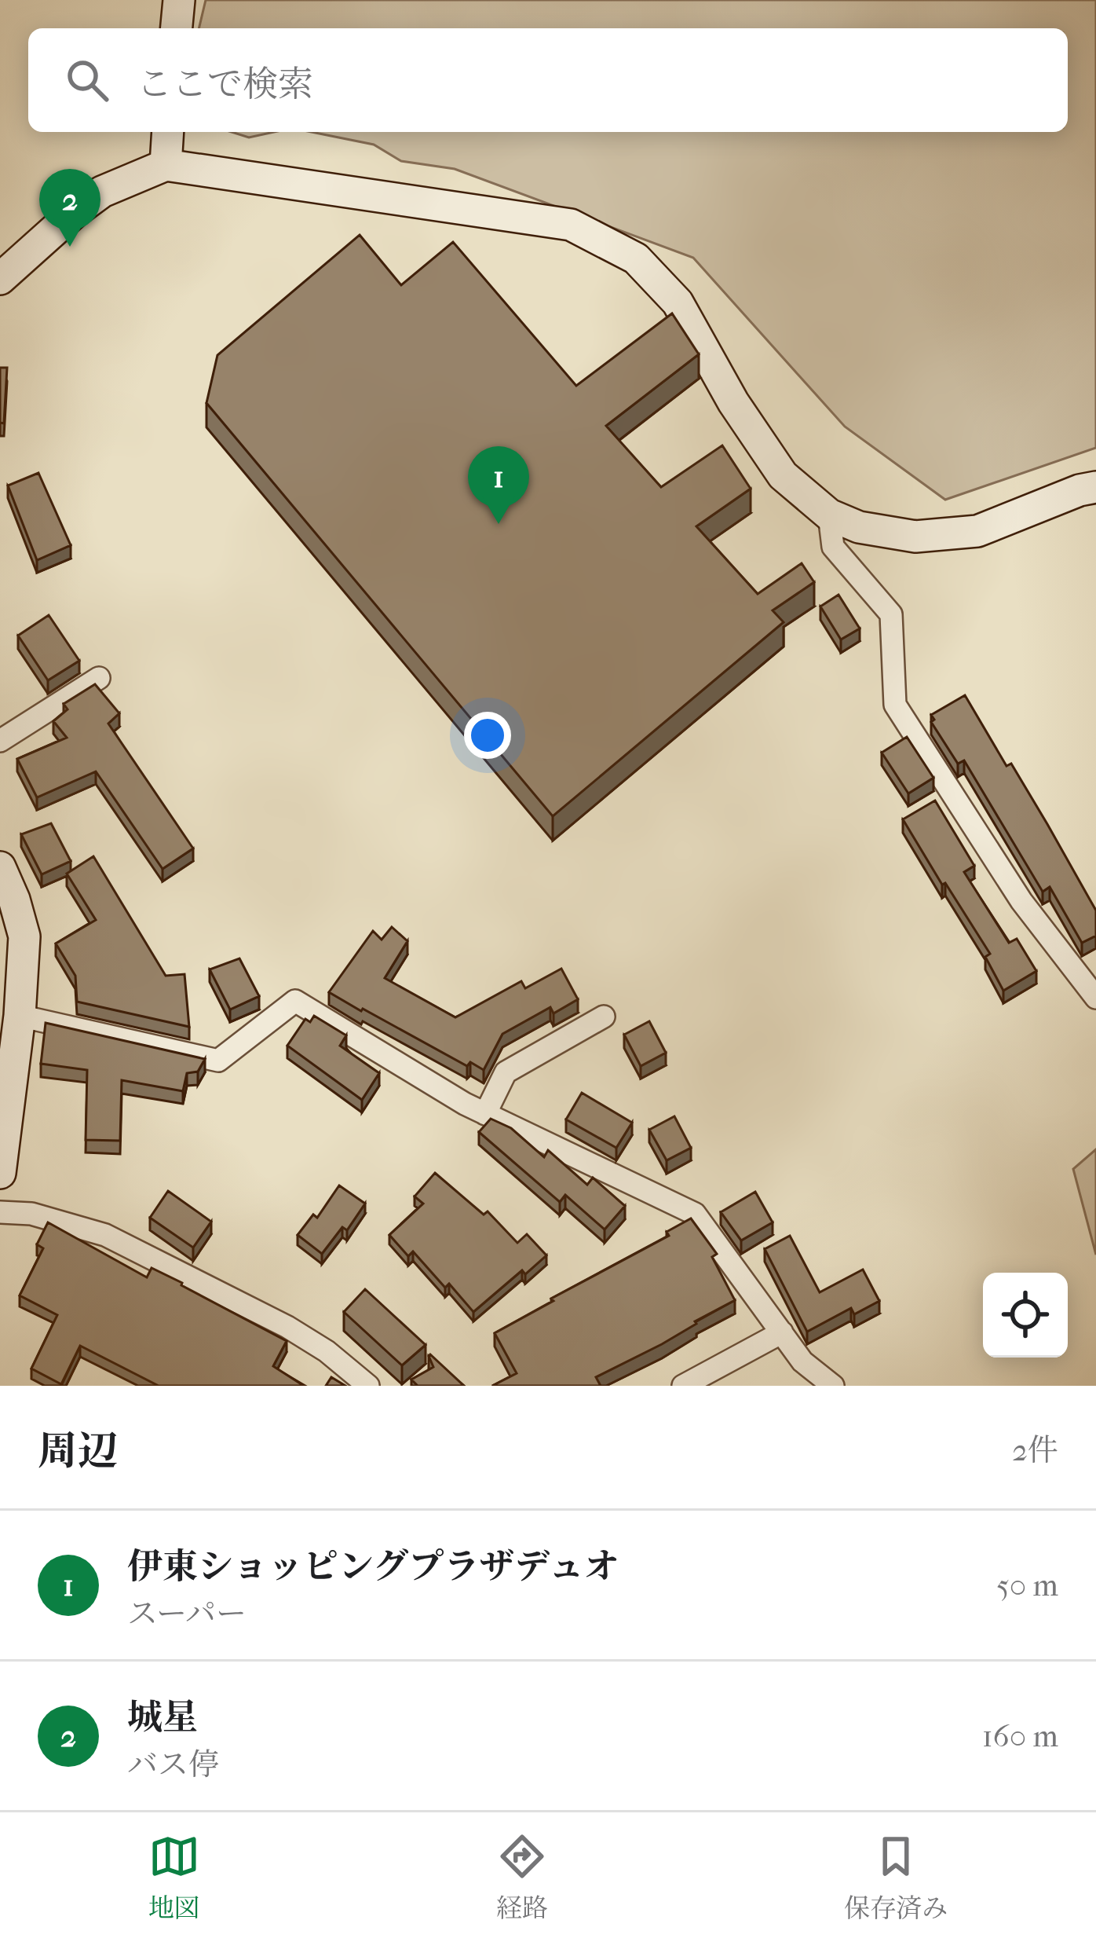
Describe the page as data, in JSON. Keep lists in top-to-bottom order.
{
  "page": {
    "search": "ここで検索",
    "pins": ["2", "1"],
    "heading": ["周辺", "2件"],
    "list": [
      {
        "mark": "1",
        "name": "伊東ショッピングプラザデュオ",
        "note": "スーパー",
        "value": "50 m"
      },
      {
        "mark": "2",
        "name": "城星",
        "note": "バス停",
        "value": "160 m"
      }
    ],
    "nav": ["地図", "経路", "保存済み"]
  }
}
